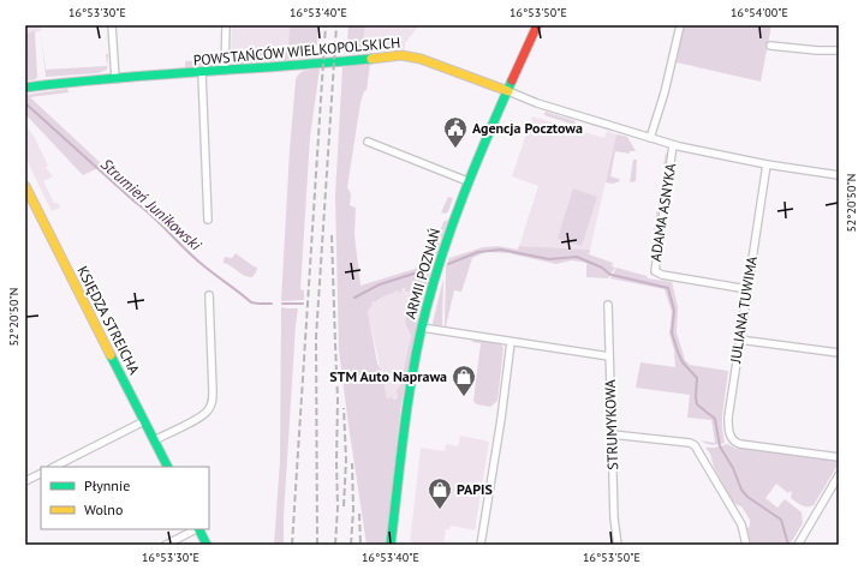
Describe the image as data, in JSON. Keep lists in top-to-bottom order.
{
  "streets": {
    "street": [
      "POWSTAŃCÓW WIELKOPOLSKICH",
      "ADAMA ASNYKA",
      "ARMII POZNAŃ",
      "JULIANA TUWIMA",
      "KSIĘDZA STREICHA",
      "STRUMYKOWA"
    ]
  },
  "crossings": [
    ["POWSTAŃCÓW WIELKOPOLSKICH", "ARMII POZNAŃ"],
    ["ADAMA ASNYKA", "JULIANA TUWIMA"]
  ],
  "water": ["Strumień Junikowski"],
  "places": {
    "public building": ["Agencja Pocztowa"],
    "shop": ["STM Auto Naprawa", "PAPIS"]
  },
  "legend": ["Płynnie", "Wolno"],
  "coordinates": [
    "16°53'30\"E",
    "16°53'40\"E",
    "16°53'50\"E",
    "16°54'00\"E",
    "52°20'50\"N"
  ]
}
